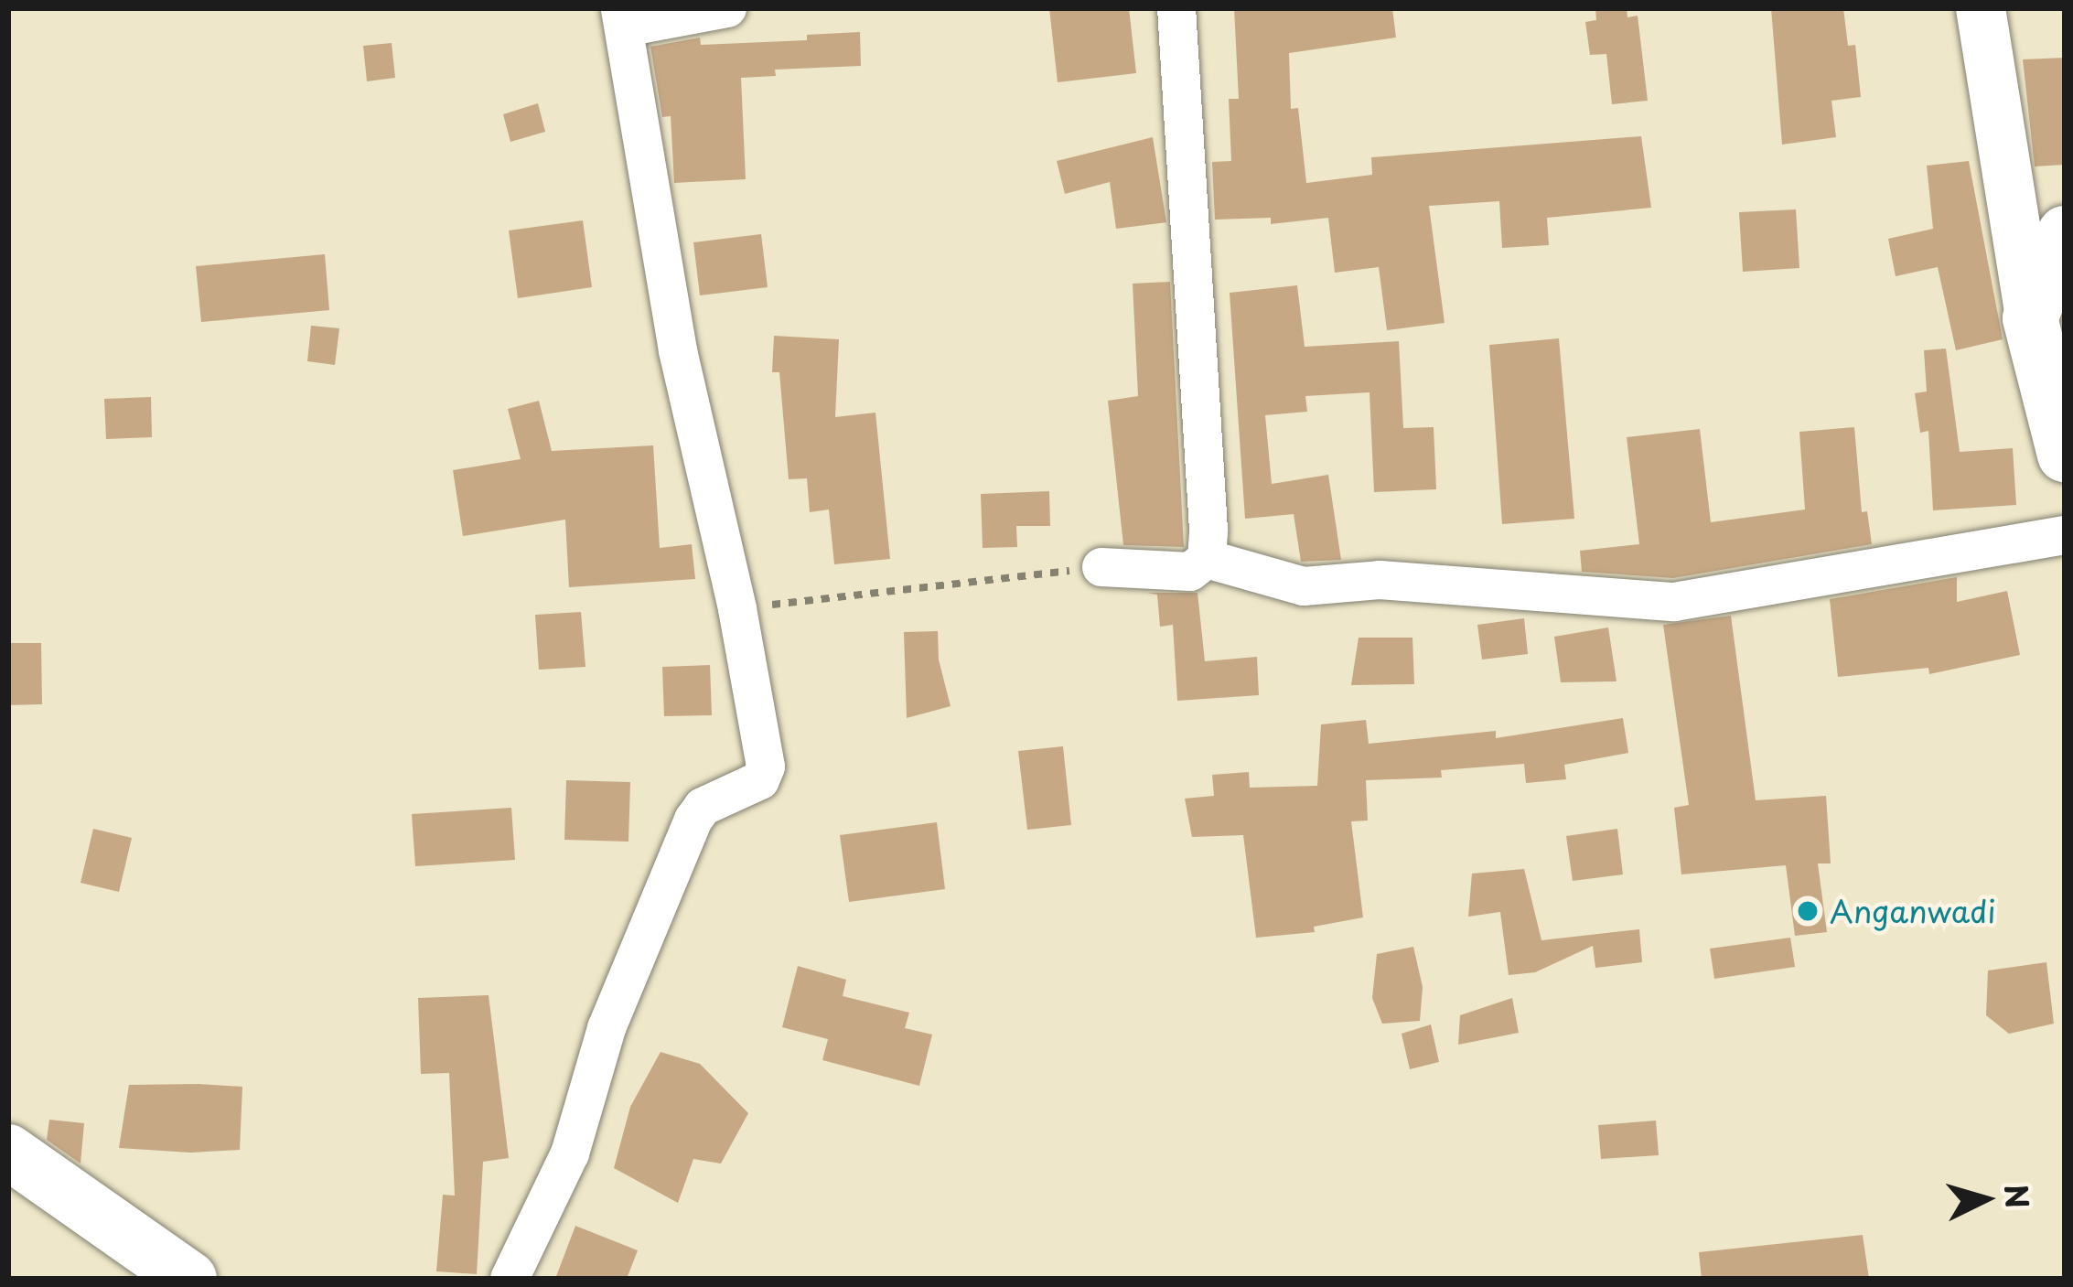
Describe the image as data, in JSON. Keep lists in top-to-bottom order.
{
  "places": ["Anganwadi"],
  "north": "right"
}
